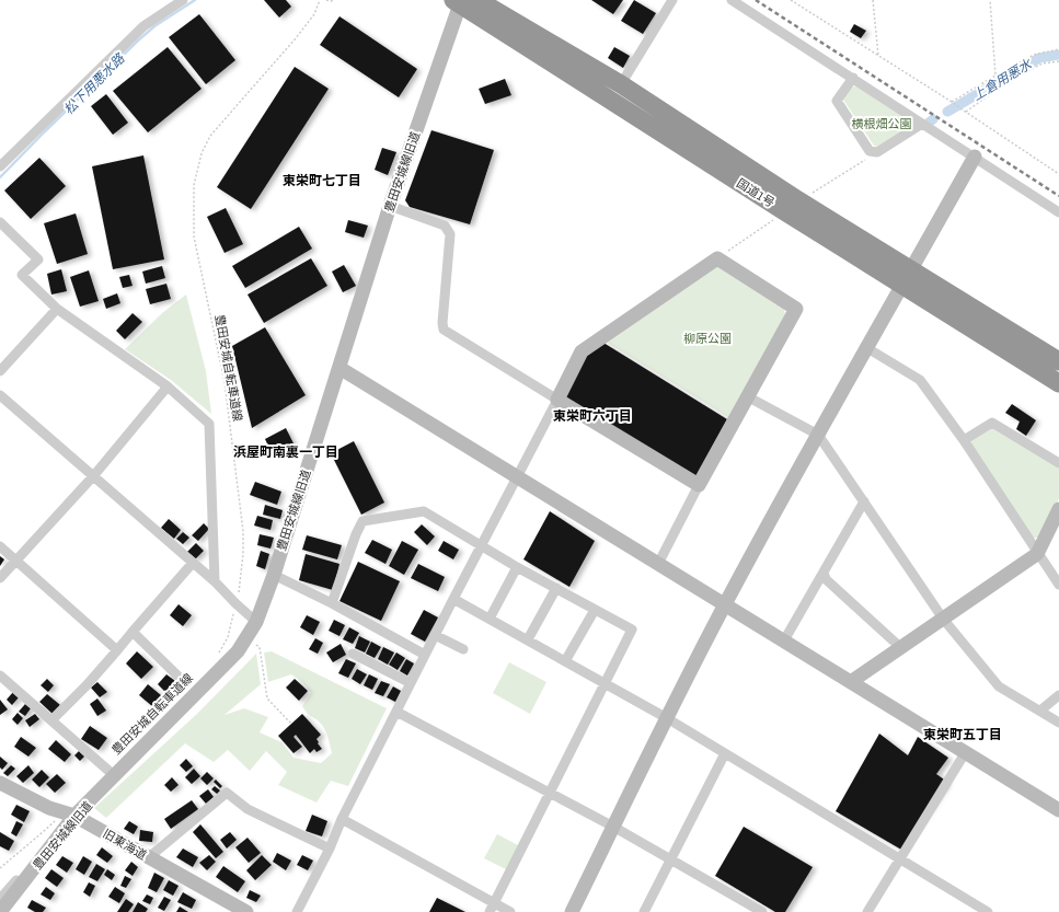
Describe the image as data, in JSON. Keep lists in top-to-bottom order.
{
  "streets": {
    "highway": ["国道1号"],
    "street": ["豊田安城線旧道", "旧東海道"],
    "path": ["豊田安城自転車道線"]
  },
  "crossings": [
    ["豊田安城線旧道", "国道1号"],
    ["豊田安城線旧道", "旧東海道"]
  ],
  "districts": [
    "東栄町七丁目",
    "東栄町六丁目",
    "浜屋町南裏一丁目",
    "東栄町五丁目"
  ],
  "water": ["上倉用悪水", "松下用悪水路"],
  "parks": ["横根畑公園", "柳原公園"]
}
